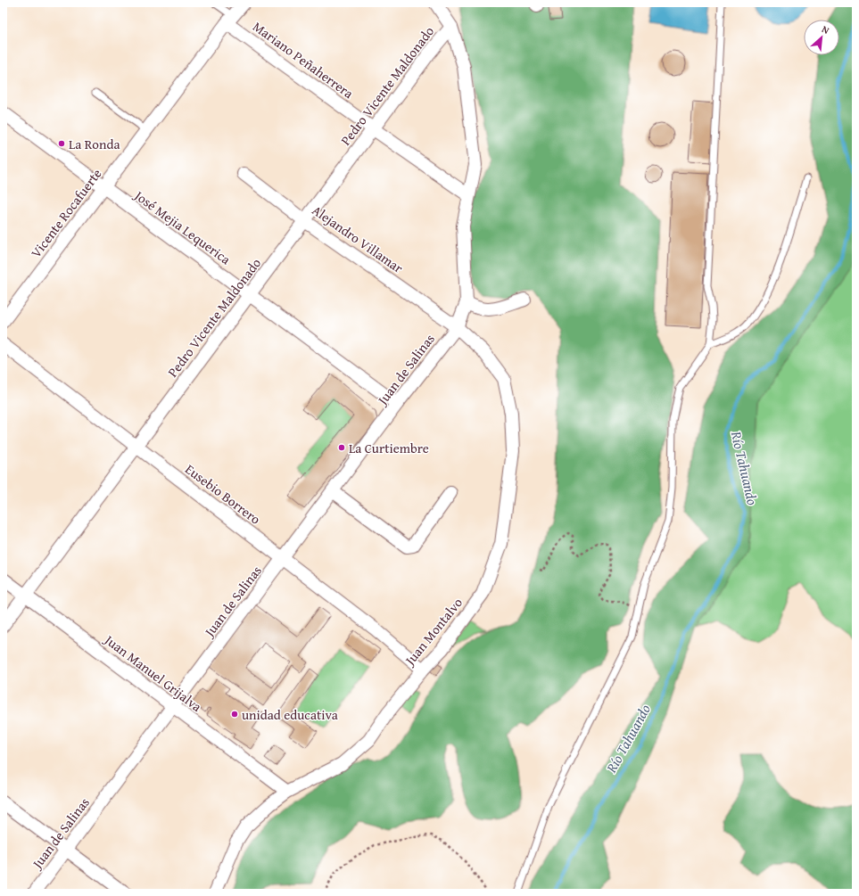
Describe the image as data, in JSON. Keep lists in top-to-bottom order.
{
  "streets": {
    "street": [
      "Mariano Peñaherrera",
      "Pedro Vicente Maldonado",
      "Vicente Rocafuerte",
      "José Mejia Lequerica",
      "Alejandro Villamar",
      "Juan de Salinas",
      "Eusebio Borrero",
      "Juan Montalvo",
      "Juan Manuel Grijalva"
    ]
  },
  "crossings": [
    ["Mariano Peñaherrera", "Pedro Vicente Maldonado"],
    ["Mariano Peñaherrera", "Vicente Rocafuerte"],
    ["Pedro Vicente Maldonado", "José Mejia Lequerica"],
    ["Pedro Vicente Maldonado", "Alejandro Villamar"],
    ["Pedro Vicente Maldonado", "Eusebio Borrero"],
    ["Pedro Vicente Maldonado", "Juan Manuel Grijalva"],
    ["Vicente Rocafuerte", "José Mejia Lequerica"],
    ["José Mejia Lequerica", "Juan de Salinas"],
    ["Alejandro Villamar", "Juan de Salinas"],
    ["Alejandro Villamar", "Juan Montalvo"],
    ["Juan de Salinas", "Eusebio Borrero"],
    ["Juan de Salinas", "Juan Montalvo"],
    ["Juan de Salinas", "Juan Manuel Grijalva"],
    ["Eusebio Borrero", "Juan Montalvo"],
    ["Juan Montalvo", "Juan Manuel Grijalva"]
  ],
  "water": ["Río Tahuando"],
  "places": ["La Ronda", "La Curtiembre", "unidad educativa"],
  "north": "top right"
}
